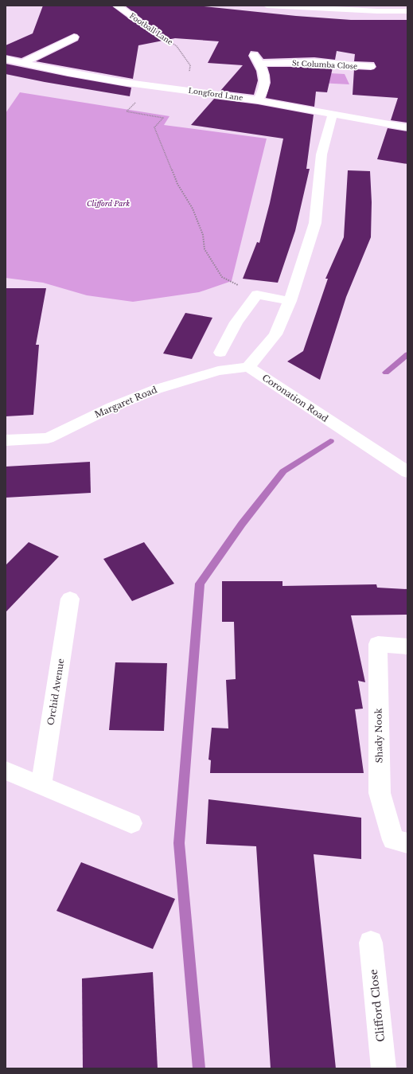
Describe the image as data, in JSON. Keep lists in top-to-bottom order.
{
  "streets": {
    "street": [
      "Football Lane",
      "St Columba Close",
      "Longford Lane",
      "Coronation Road",
      "Margaret Road",
      "Orchid Avenue",
      "Shady Nook",
      "Clifford Close"
    ]
  },
  "crossings": [
    ["Football Lane", "Longford Lane"],
    ["Coronation Road", "Margaret Road"]
  ],
  "parks": ["Clifford Park"]
}
